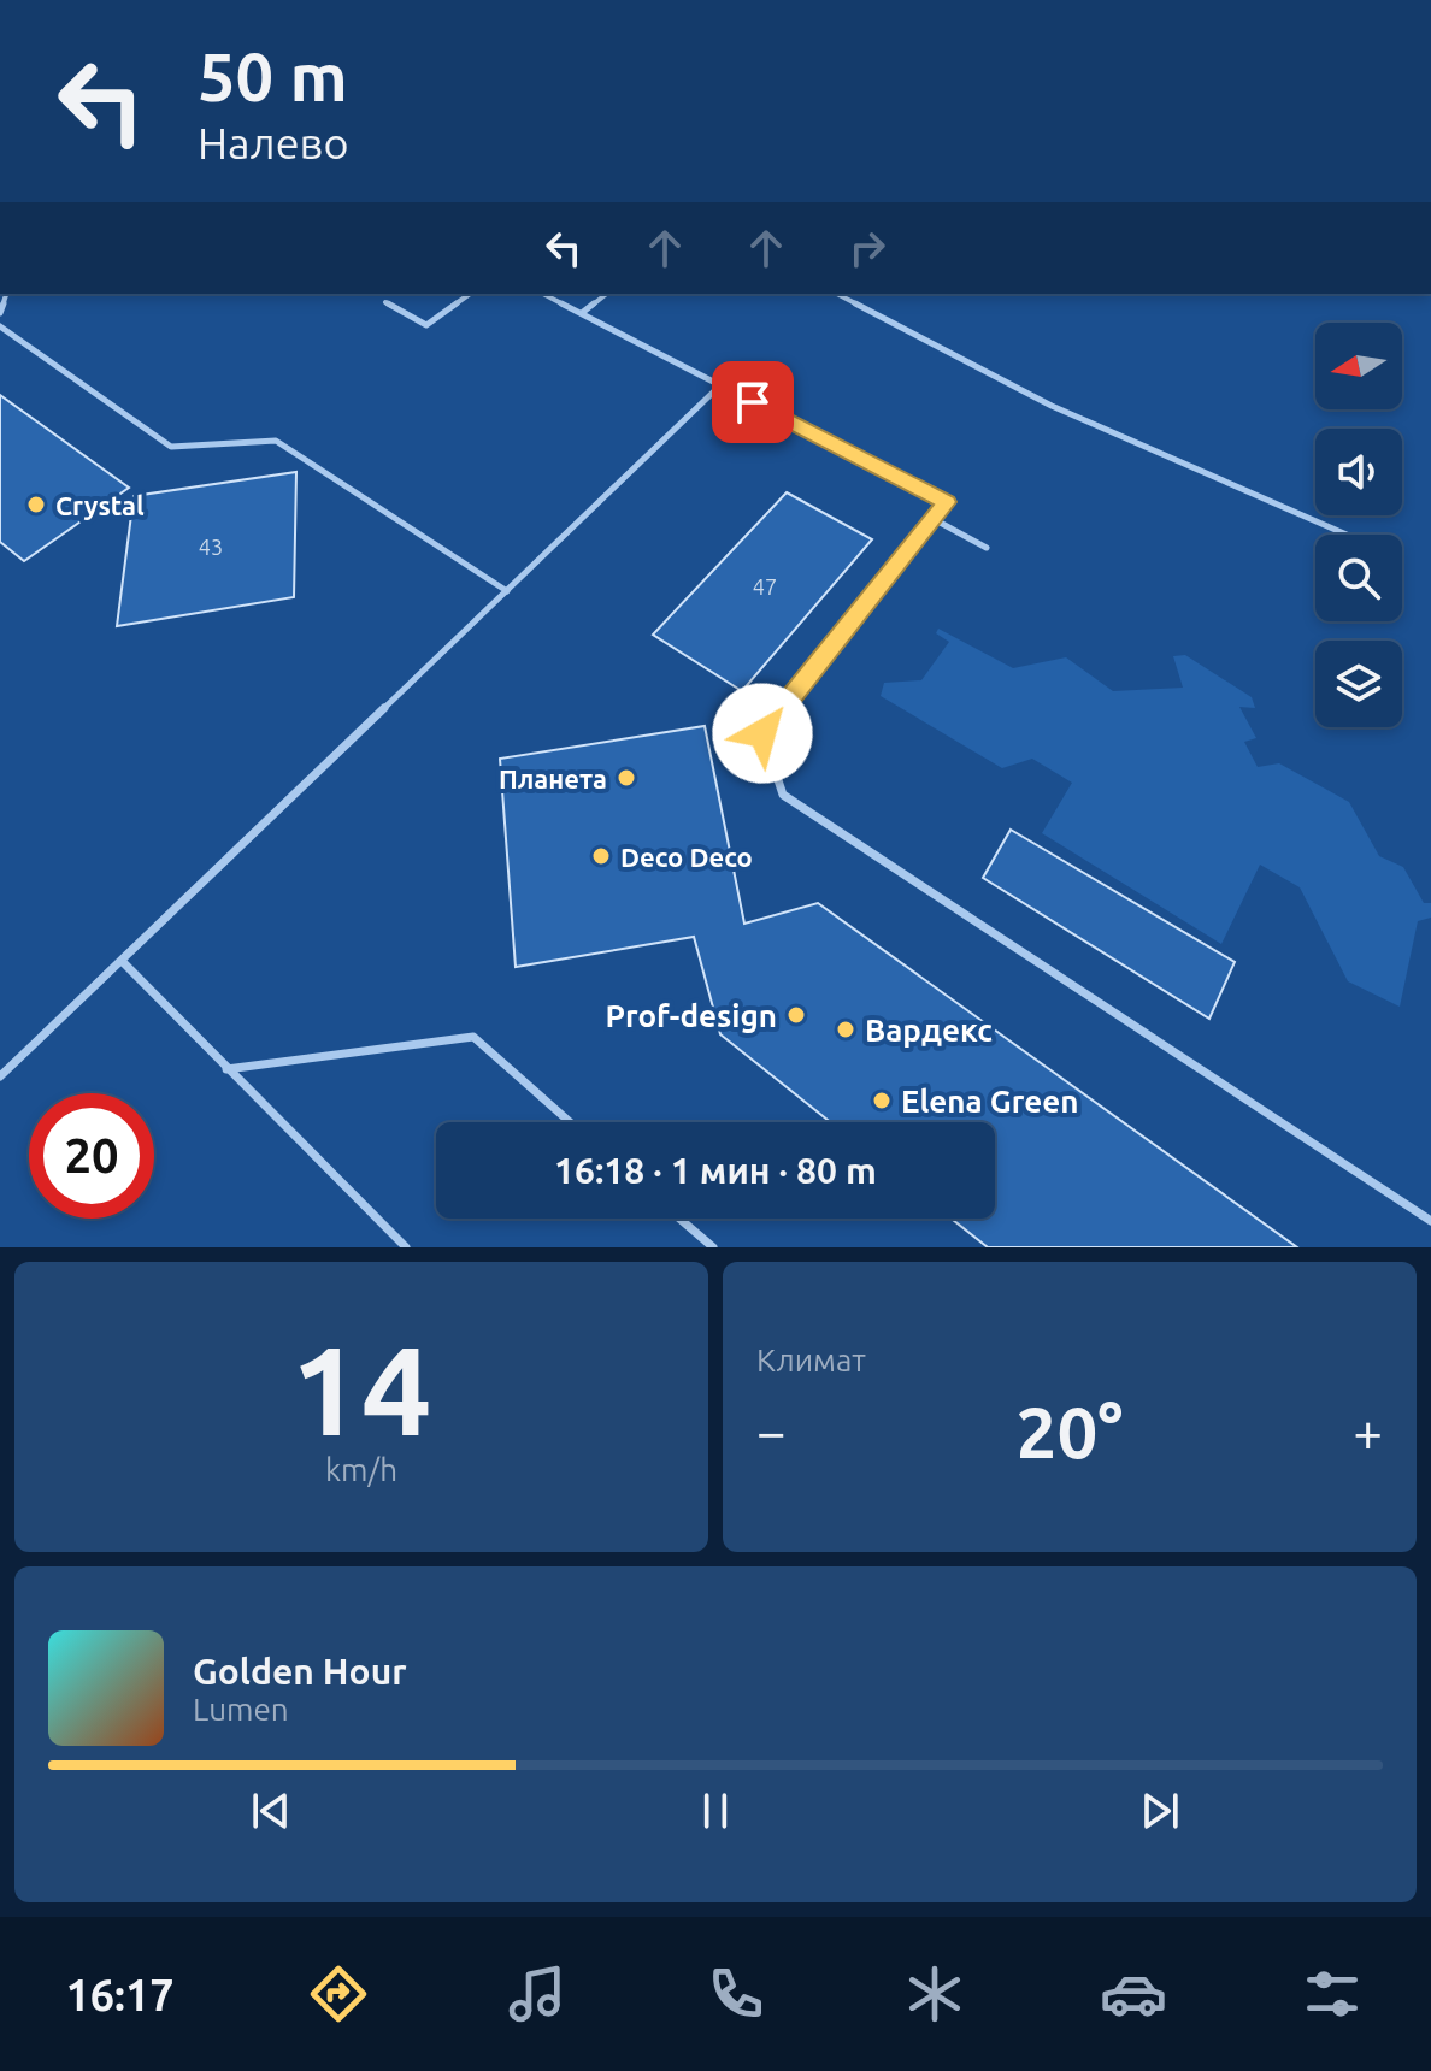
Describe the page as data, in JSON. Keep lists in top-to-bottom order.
{
  "places": [
    "Crystal",
    "Планета",
    "Deco Deco",
    "Prof-design",
    "Вардекс",
    "Elena Green"
  ],
  "house_numbers": ["43", "47"],
  "north": "left",
  "page": {
    "turn": ["50 m", "Налево"],
    "limit": "20",
    "trip": "16:18 · 1 мин · 80 m",
    "tile": [
      ["14", "km/h"],
      "Климат"
    ],
    "heat": ["−", "20°", "+"],
    "song": ["Golden Hour", "Lumen"],
    "tabs": "16:17"
  }
}
